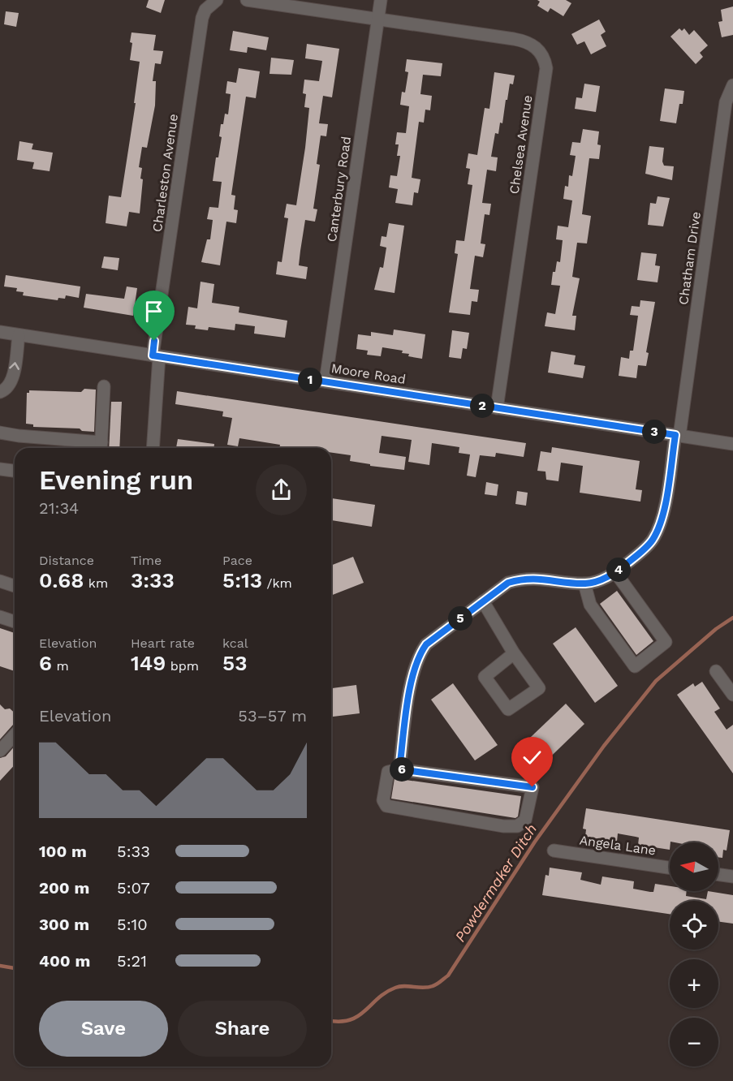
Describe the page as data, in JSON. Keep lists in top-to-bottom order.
{
  "streets": {
    "street": [
      "Chelsea Avenue",
      "Charleston Avenue",
      "Canterbury Road",
      "Chatham Drive",
      "Moore Road",
      "Angela Lane"
    ]
  },
  "crossings": [
    ["Chelsea Avenue", "Canterbury Road"],
    ["Chelsea Avenue", "Moore Road"],
    ["Charleston Avenue", "Moore Road"],
    ["Canterbury Road", "Moore Road"],
    ["Chatham Drive", "Moore Road"]
  ],
  "water": ["Powdermaker Ditch"],
  "north": "left",
  "page": {
    "pins": [
      "1",
      "2",
      "3",
      "4",
      "5",
      "6"
    ],
    "heading": ["Evening run", "21:34"],
    "stats": [
      ["Distance", "0.68 km"],
      ["Time", "3:33"],
      ["Pace", "5:13 /km"],
      ["Elevation", "6 m"],
      ["Heart rate", "149 bpm"],
      ["kcal", "53"]
    ],
    "chart": ["Elevation", "53–57 m"],
    "list": [
      {
        "name": "100 m",
        "note": "5:33"
      },
      {
        "name": "200 m",
        "note": "5:07"
      },
      {
        "name": "300 m",
        "note": "5:10"
      },
      {
        "name": "400 m",
        "note": "5:21"
      }
    ],
    "map_buttons": ["+", "−"],
    "buttons": ["Save", "Share"]
  }
}
